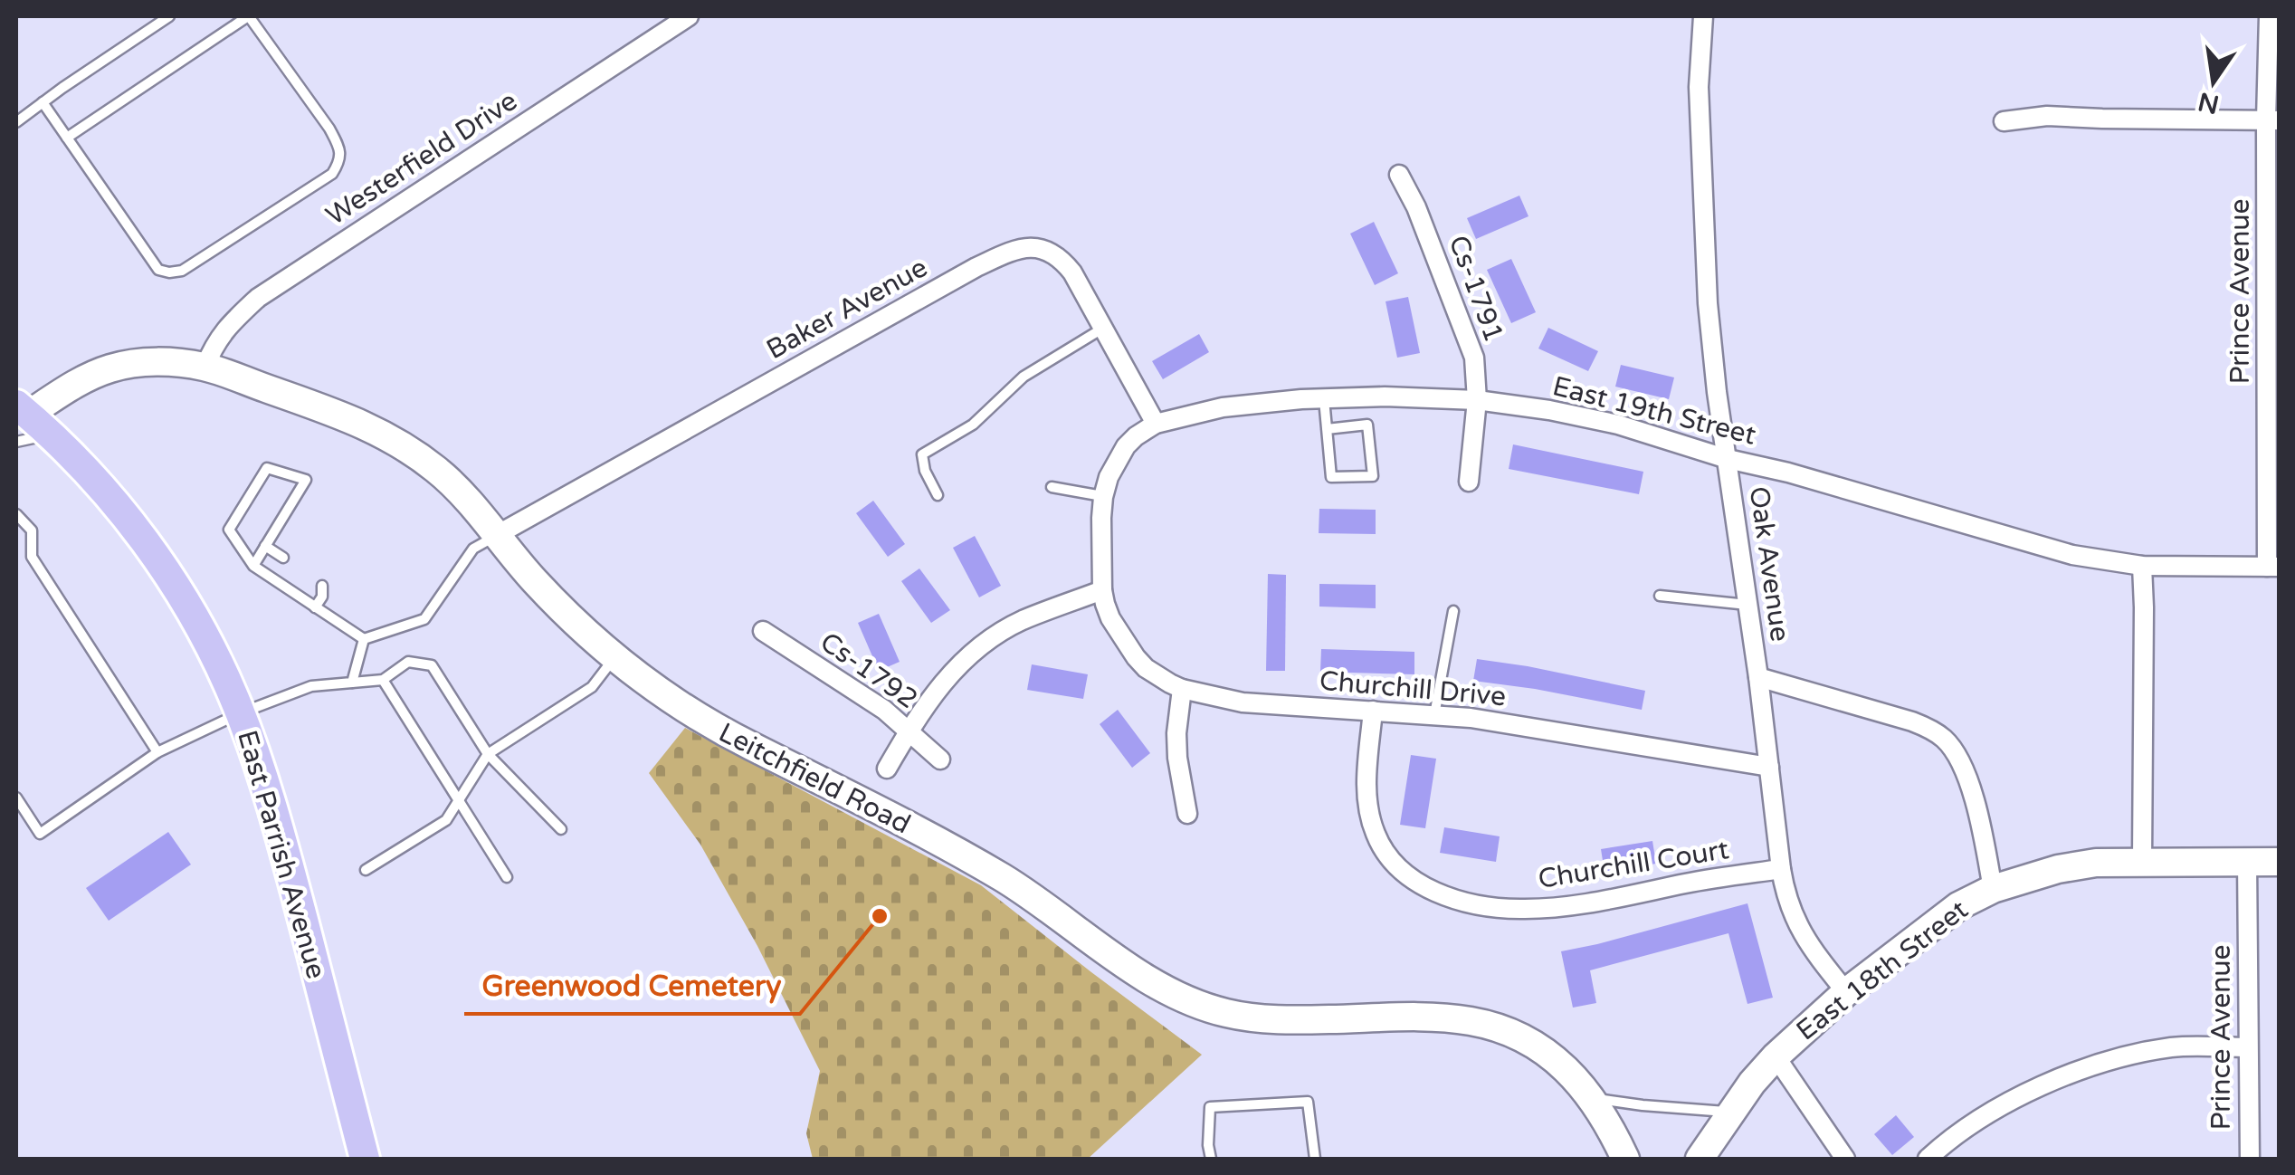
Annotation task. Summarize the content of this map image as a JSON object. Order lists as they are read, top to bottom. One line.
{"streets":{"main road":["East Parrish Avenue"],"street":["Westerfield Drive","Cs-1791","Prince Avenue","Baker Avenue","East 19th Street","Oak Avenue","Cs-1792","Churchill Drive","Leitchfield Road","Churchill Court","East 18th Street"]},"crossings":[["Westerfield Drive","Leitchfield Road"],["Cs-1791","East 19th Street"],["Prince Avenue","East 19th Street"],["Prince Avenue","East 18th Street"],["Baker Avenue","East 19th Street"],["Baker Avenue","Leitchfield Road"],["East 19th Street","Oak Avenue"],["East 19th Street","Churchill Drive"],["Oak Avenue","Churchill Drive"],["Oak Avenue","Churchill Court"],["Oak Avenue","East 18th Street"],["Churchill Drive","Churchill Court"],["Leitchfield Road","East Parrish Avenue"]],"places":["Greenwood Cemetery"],"north":"bottom"}
